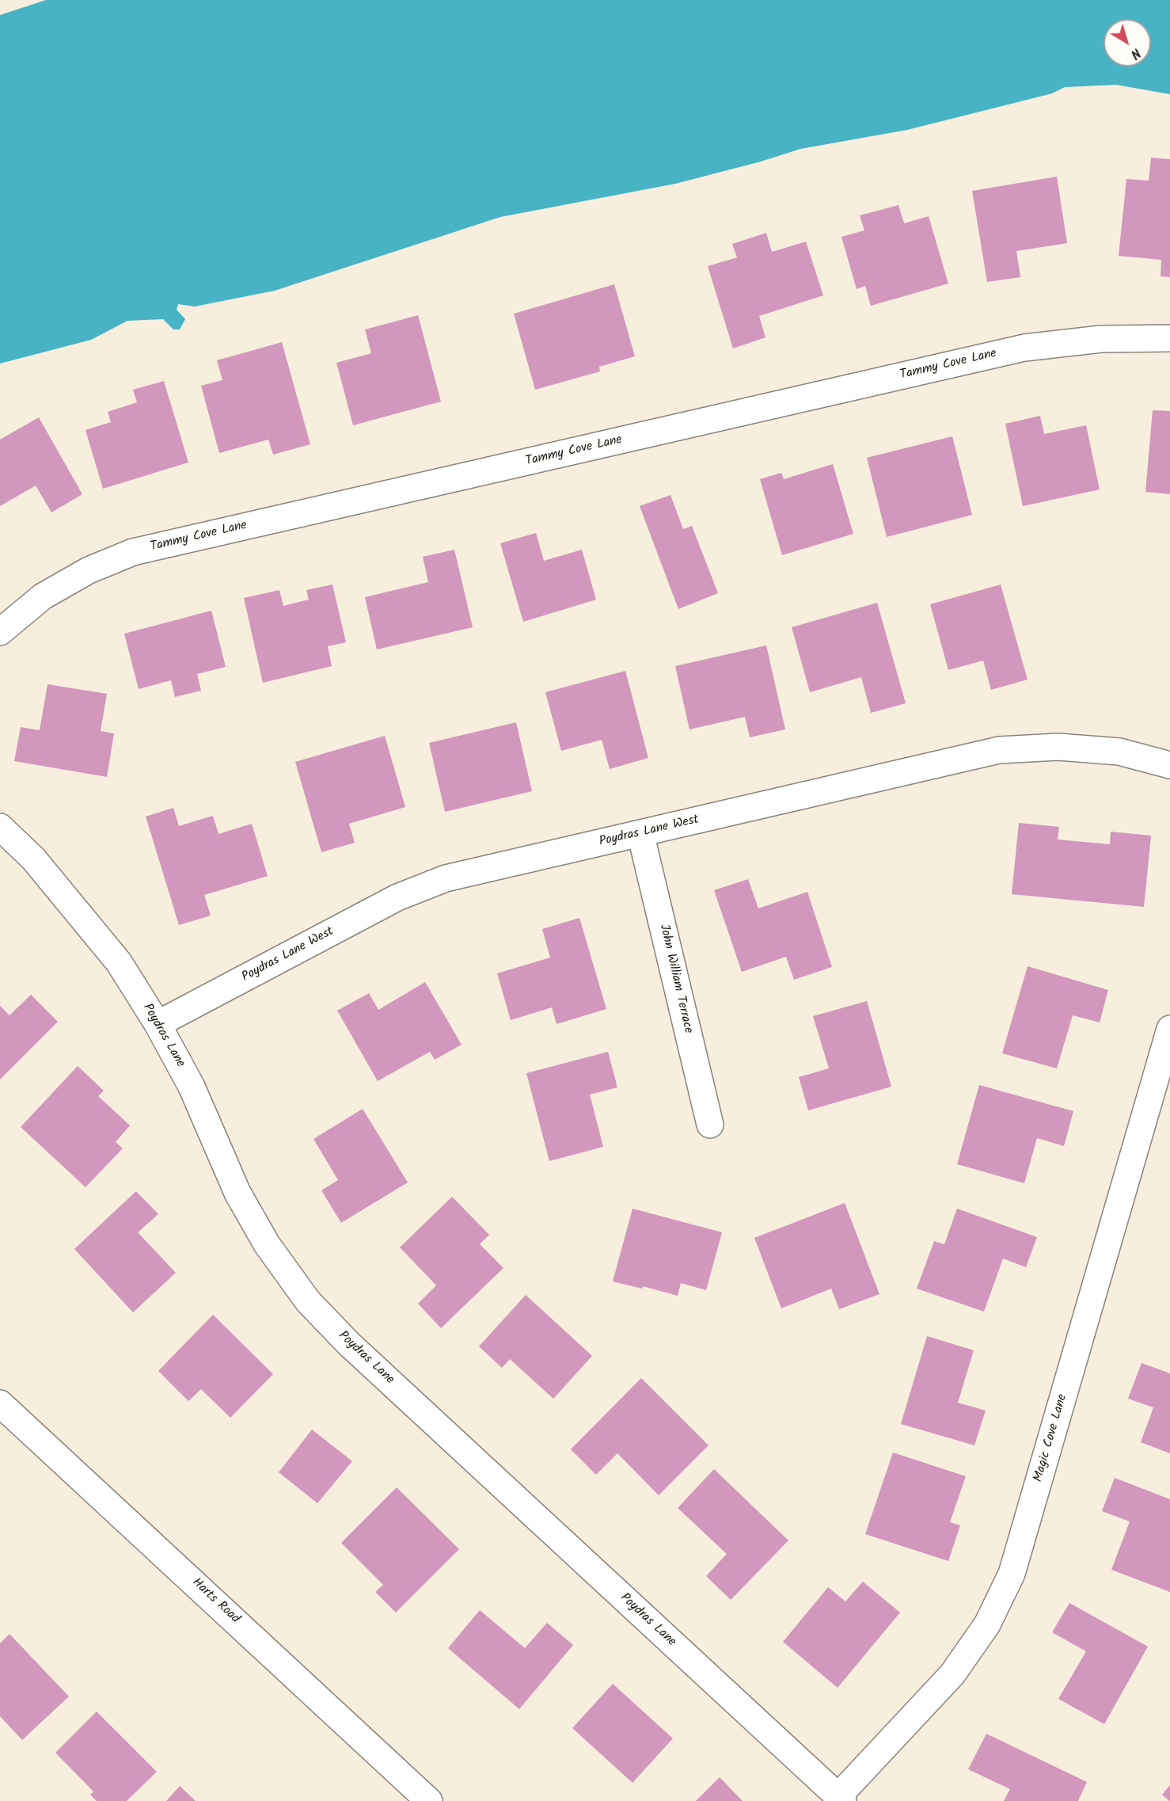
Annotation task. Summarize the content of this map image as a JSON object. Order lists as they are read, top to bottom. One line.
{"streets":{"street":["Tammy Cove Lane","Poydras Lane West","John William Terrace","Poydras Lane","Magic Cove Lane","Harts Road"]},"crossings":[["Poydras Lane West","John William Terrace"],["Poydras Lane West","Poydras Lane"],["Poydras Lane","Magic Cove Lane"]],"north":"bottom right"}
